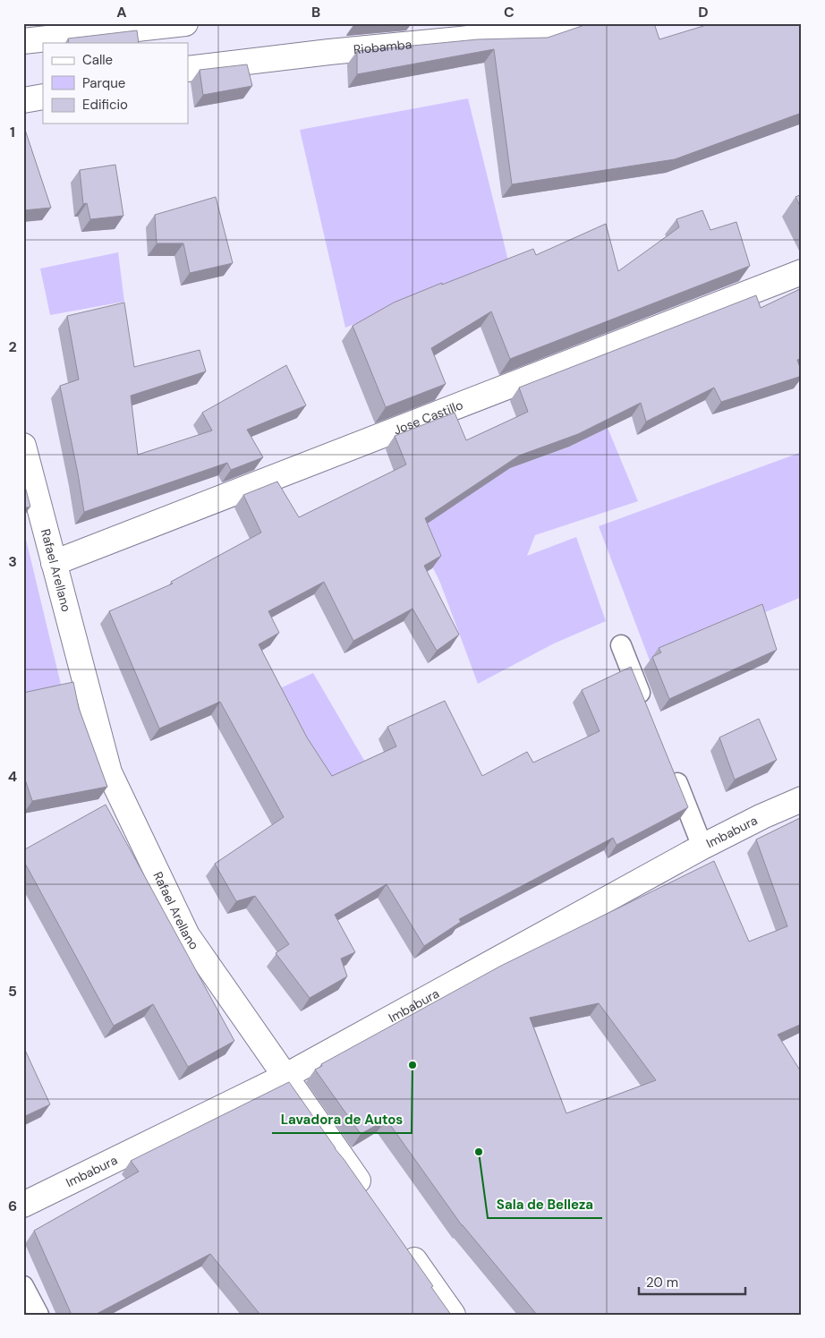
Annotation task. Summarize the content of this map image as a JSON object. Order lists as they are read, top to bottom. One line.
{"streets":{"street":["Riobamba","Jose Castillo","Rafael Arellano","Imbabura"]},"crossings":[["Jose Castillo","Rafael Arellano"],["Rafael Arellano","Imbabura"]],"places":["Lavadora de Autos","Sala de Belleza"],"legend":["Calle","Parque","Edificio"],"scale_bar":"20 m","grid":{"columns":["A","B","C","D"],"rows":["1","2","3","4","5","6"]}}
